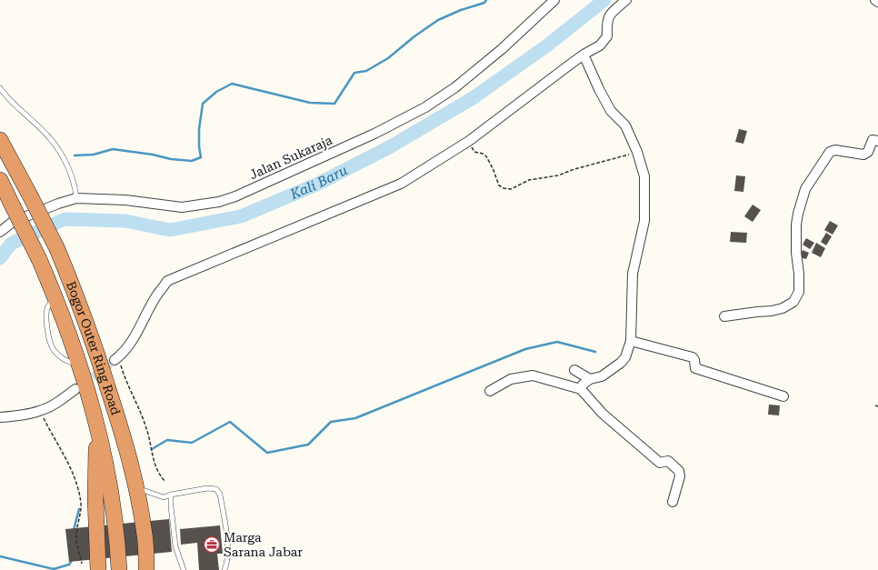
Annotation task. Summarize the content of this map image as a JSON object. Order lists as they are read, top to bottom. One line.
{"streets":{"highway":["Bogor Outer Ring Road"],"street":["Jalan Sukaraja"]},"water":["Kali Baru"],"places":{"office":["Marga Sarana Jabar"]}}
